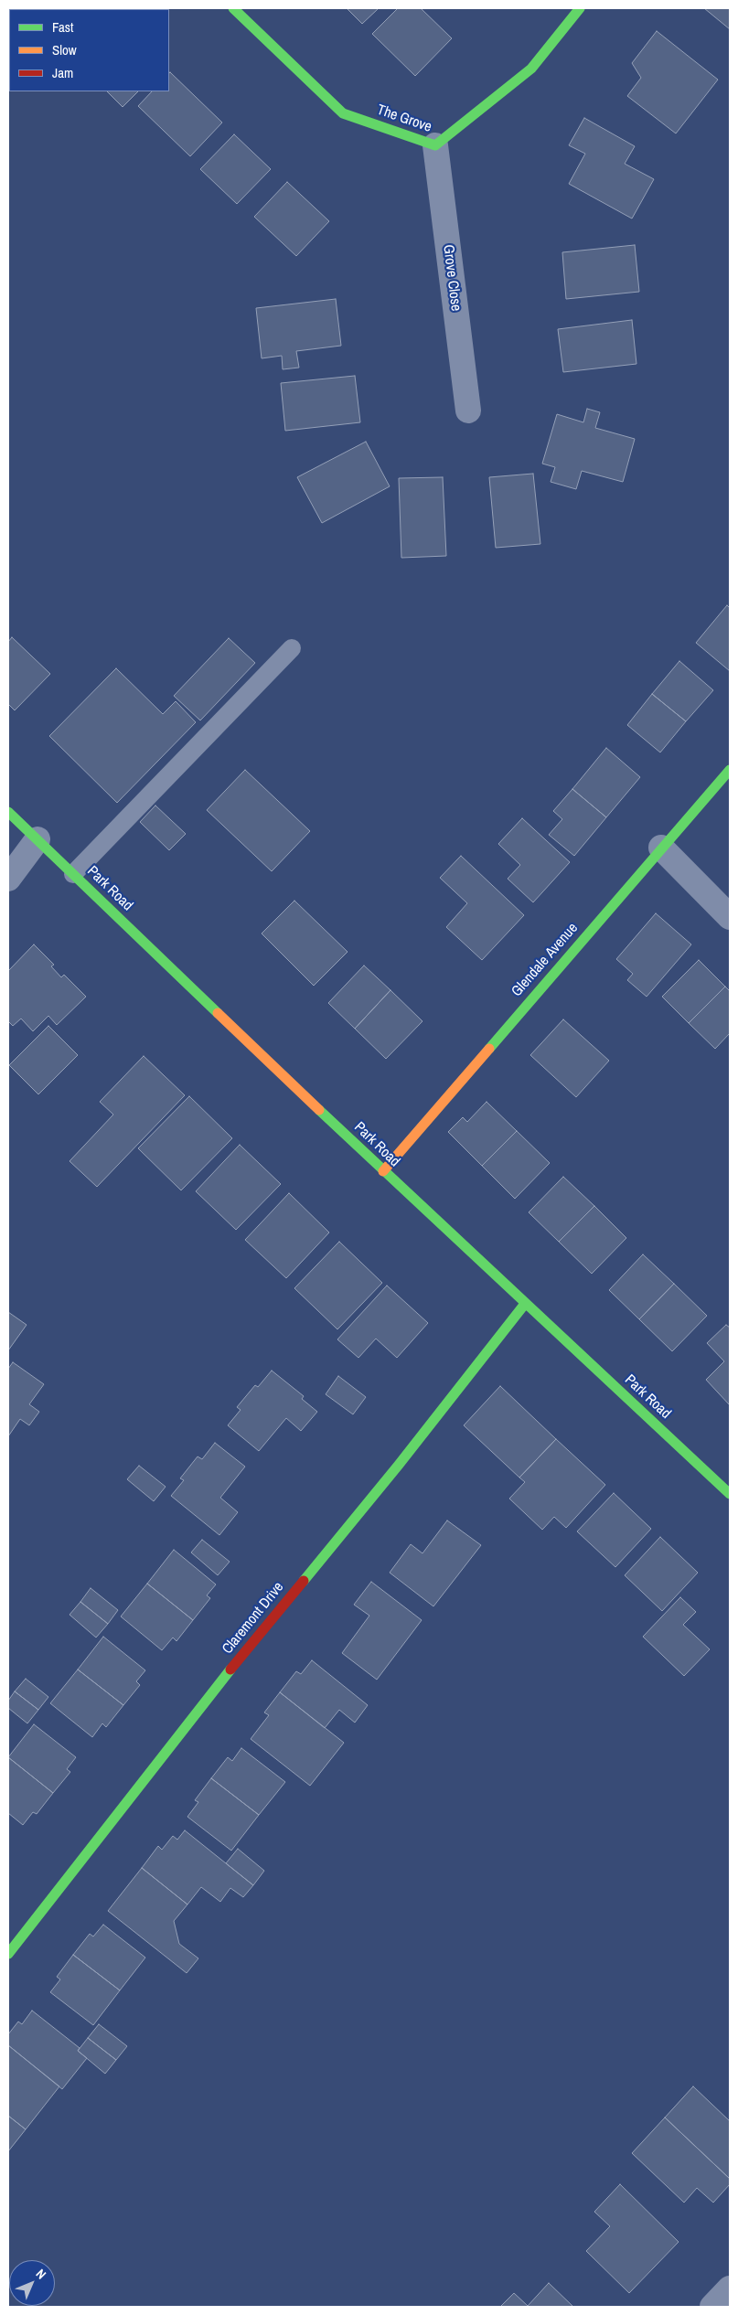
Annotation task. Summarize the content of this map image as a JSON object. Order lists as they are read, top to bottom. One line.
{"streets":{"street":["The Grove","Grove Close","Park Road","Glendale Avenue","Claremont Drive"]},"crossings":[["The Grove","Grove Close"],["Park Road","Glendale Avenue"],["Park Road","Claremont Drive"]],"legend":["Fast","Slow","Jam"],"north":"top right"}
